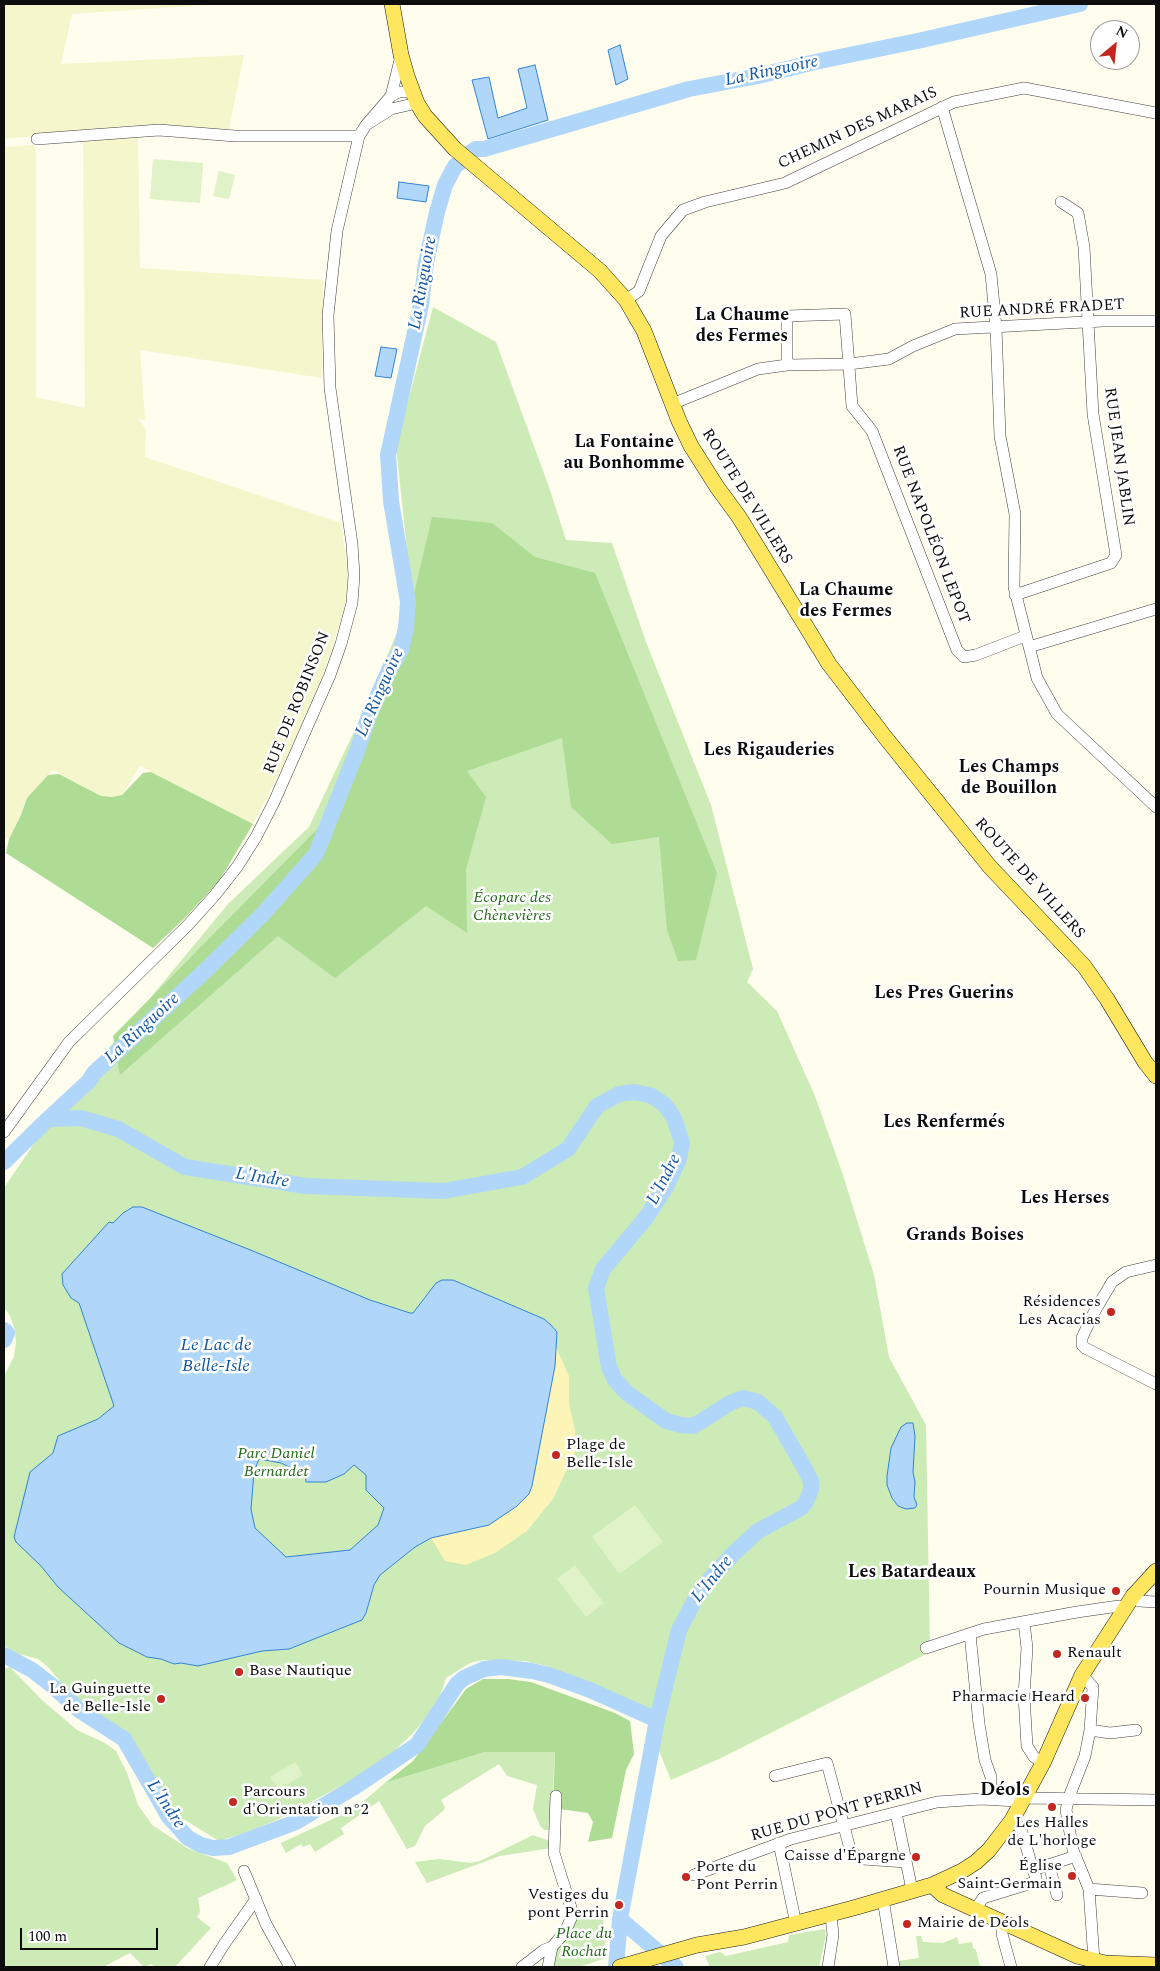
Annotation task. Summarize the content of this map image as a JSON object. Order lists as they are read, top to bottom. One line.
{"streets":{"main road":["ROUTE DE VILLERS"],"street":["CHEMIN DES MARAIS","RUE ANDRÉ FRADET","RUE JEAN JABLIN","RUE NAPOLÉON LEPOT","RUE DE ROBINSON","RUE DU PONT PERRIN"]},"crossings":[["CHEMIN DES MARAIS","ROUTE DE VILLERS"],["RUE ANDRÉ FRADET","RUE JEAN JABLIN"],["RUE ANDRÉ FRADET","ROUTE DE VILLERS"],["RUE ANDRÉ FRADET","RUE NAPOLÉON LEPOT"],["ROUTE DE VILLERS","RUE DE ROBINSON"]],"districts":["La Chaume des Fermes","La Fontaine au Bonhomme","La Chaume des Fermes","Les Rigauderies","Les Champs de Bouillon","Les Pres Guerins","Les Renfermés","Les Herses","Grands Boises","Les Batardeaux","Déols"],"water":["La Ringuoire","L'Indre","Le Lac de Belle-Isle"],"parks":["Écoparc des Chènevières","Parc Daniel Bernardet","Place du Rochat"],"places":["Résidences Les Acacias","Plage de Belle-Isle","Pournin Musique","Renault","Base Nautique","Pharmacie Heard","La Guinguette de Belle-Isle","Parcours d'Orientation n°2","Les Halles de L'horloge","Caisse d'Épargne","Église Saint-Germain","Porte du Pont Perrin","Vestiges du pont Perrin","Mairie de Déols"],"scale_bar":"100 m","north":"top right"}
